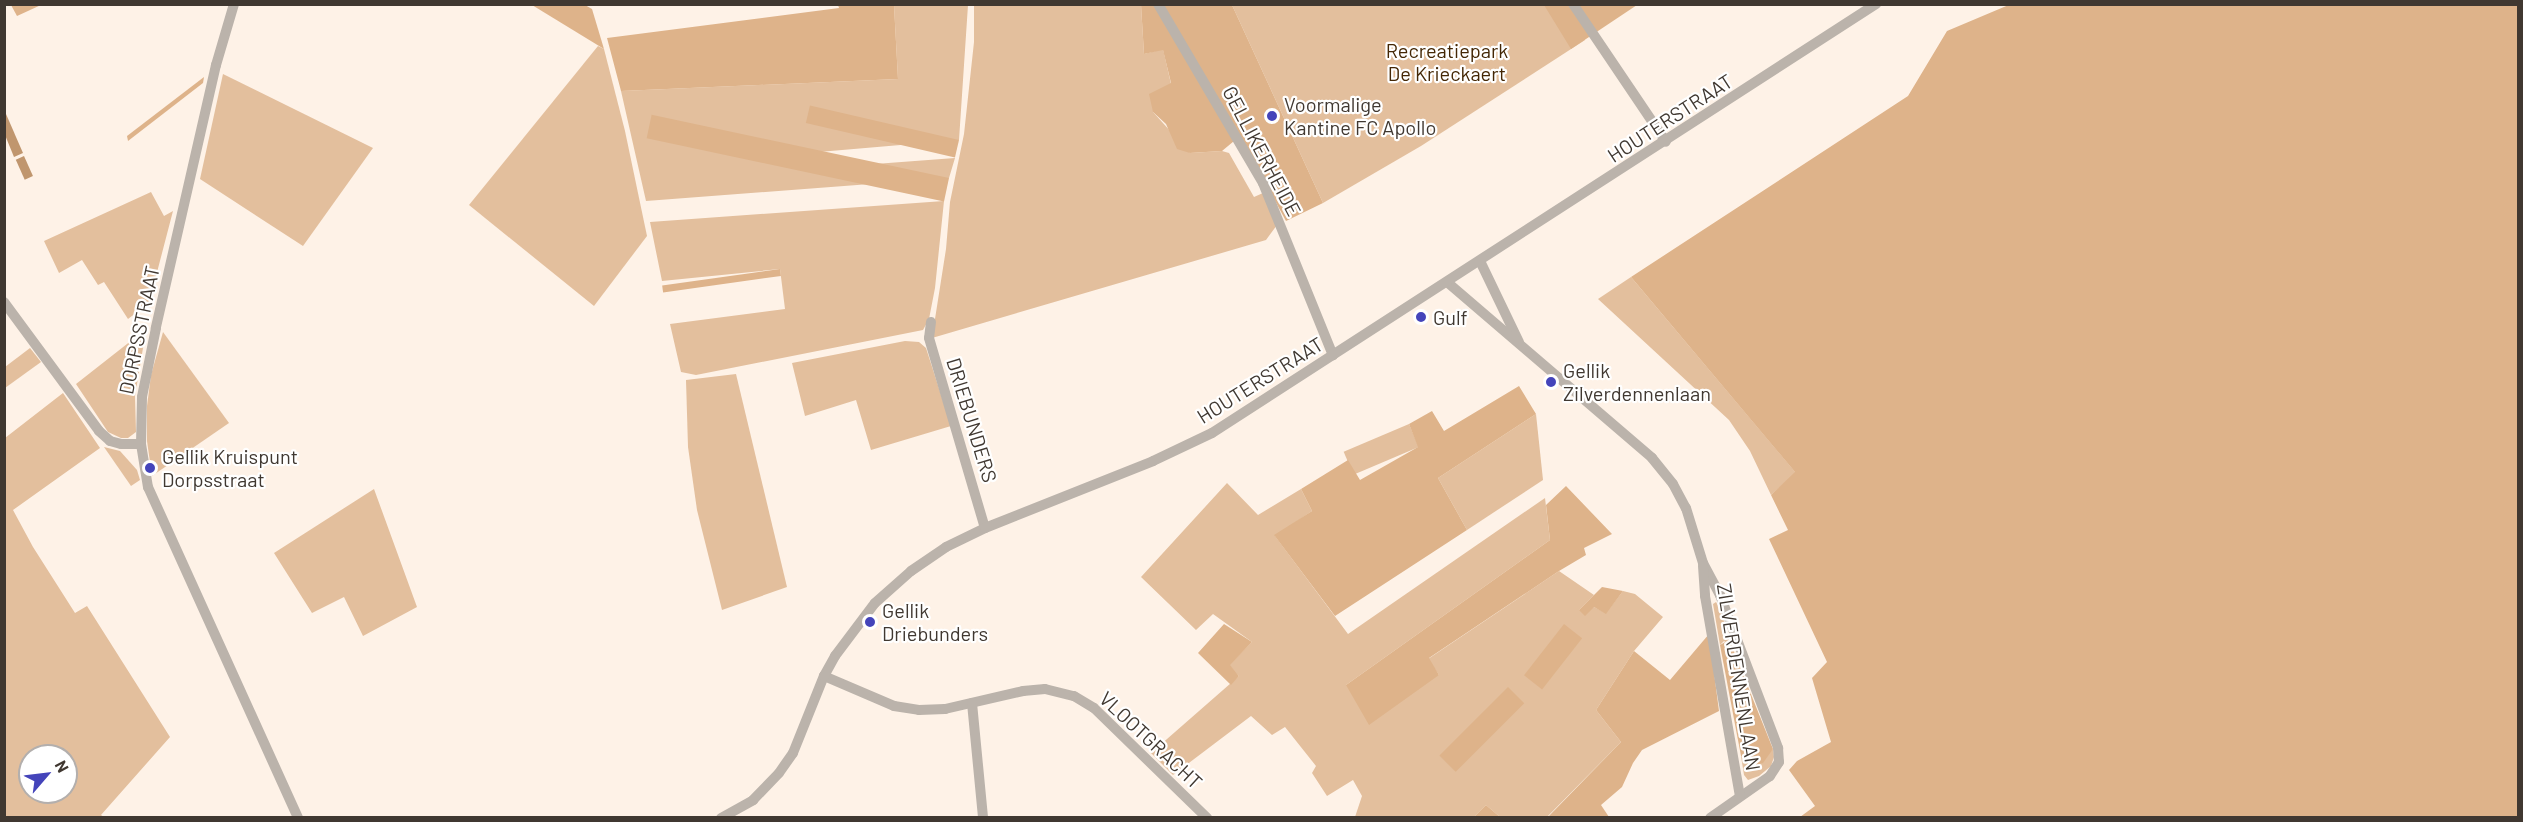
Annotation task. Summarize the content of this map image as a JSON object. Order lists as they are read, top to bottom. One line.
{"streets":{"street":["HOUTERSTRAAT","GELLIKERHEIDE","DORPSSTRAAT","DRIEBUNDERS","ZILVERDENNENLAAN","VLOOTGRACHT"]},"crossings":[["HOUTERSTRAAT","GELLIKERHEIDE"],["HOUTERSTRAAT","DRIEBUNDERS"],["HOUTERSTRAAT","ZILVERDENNENLAAN"],["HOUTERSTRAAT","VLOOTGRACHT"]],"parks":["Recreatiepark De Krieckaert"],"places":["Voormalige Kantine FC Apollo","Gulf","Gellik Zilverdennenlaan","Gellik Kruispunt Dorpsstraat","Gellik Driebunders"],"north":"top right"}
